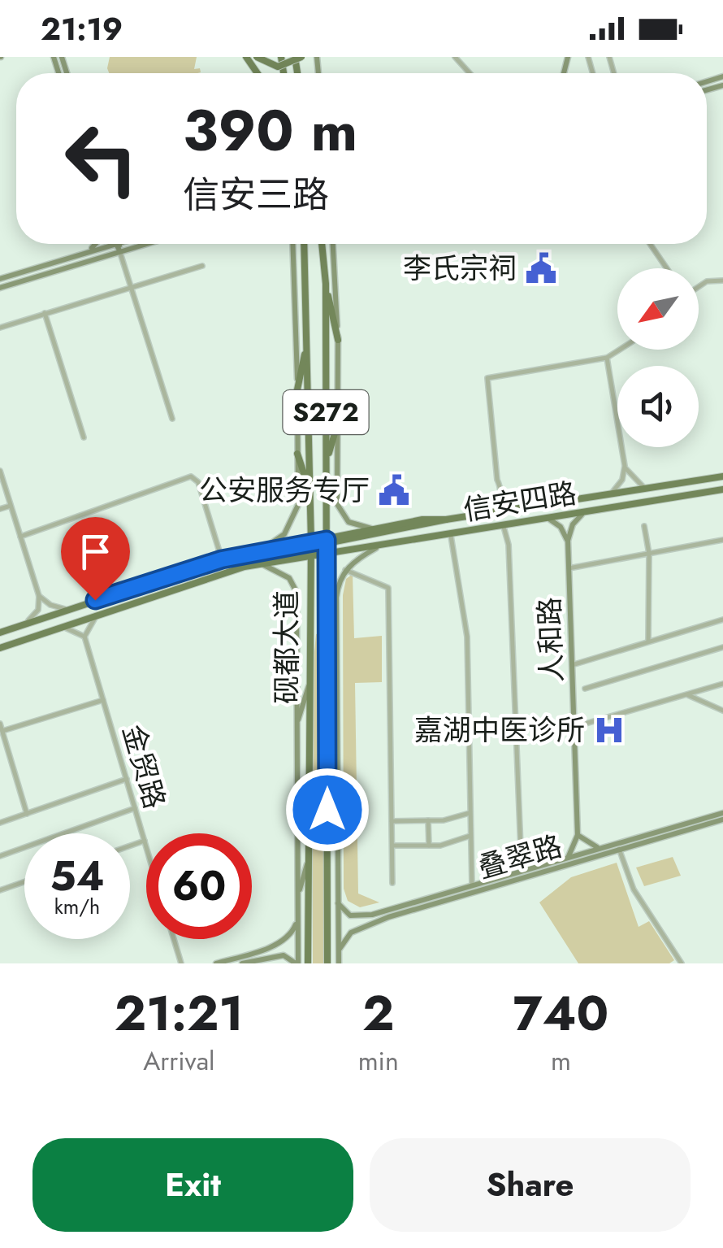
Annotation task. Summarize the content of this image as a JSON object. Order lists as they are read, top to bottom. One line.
{"streets":{"main road":["S272","信安四路","砚都大道"],"street":["人和路","金贸路","叠翠路"]},"crossings":[["信安四路","砚都大道"],["砚都大道","叠翠路"]],"places":{"public building":["李氏宗祠","公安服务专厅"],"hospital":["嘉湖中医诊所"]},"north":"bottom left","page":{"status":"21:19","turn":["390 m","信安三路"],"speed":"54 km/h","limit":"60","eta":["21:21","Arrival","2","min","740","m"],"buttons":["Exit","Share"]}}
